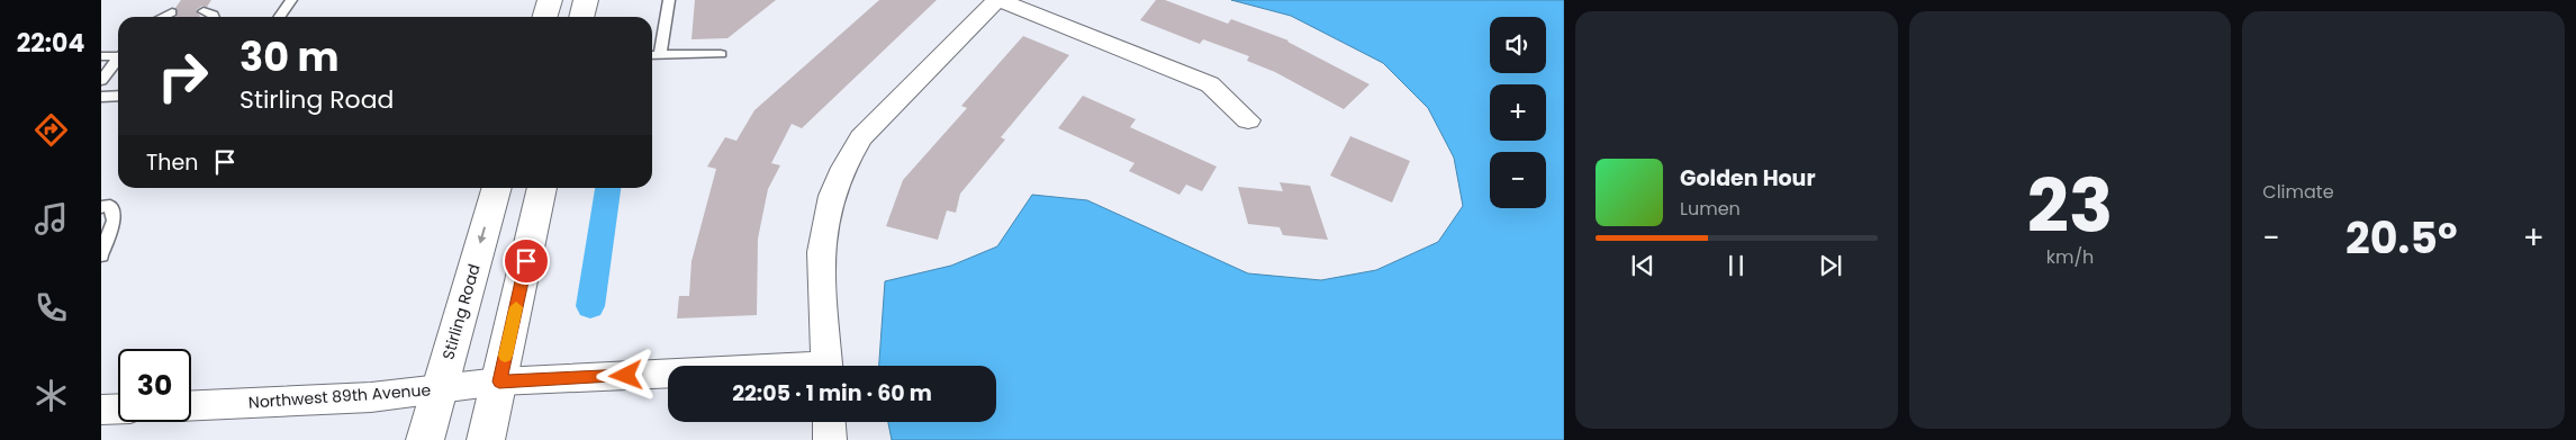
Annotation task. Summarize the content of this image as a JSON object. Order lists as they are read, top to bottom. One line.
{"streets":{"main road":["Stirling Road"],"street":["Northwest 89th Avenue"]},"crossings":[["Stirling Road","Northwest 89th Avenue"]],"page":{"tabs":"22:04","tile":[["23","km/h"],"Climate"],"map_buttons":["+","−"],"turn":["30 m","Stirling Road"],"then":"Then","song":["Golden Hour","Lumen"],"heat":["−","20.5°","+"],"limit":"30","trip":"22:05 · 1 min · 60 m"}}
